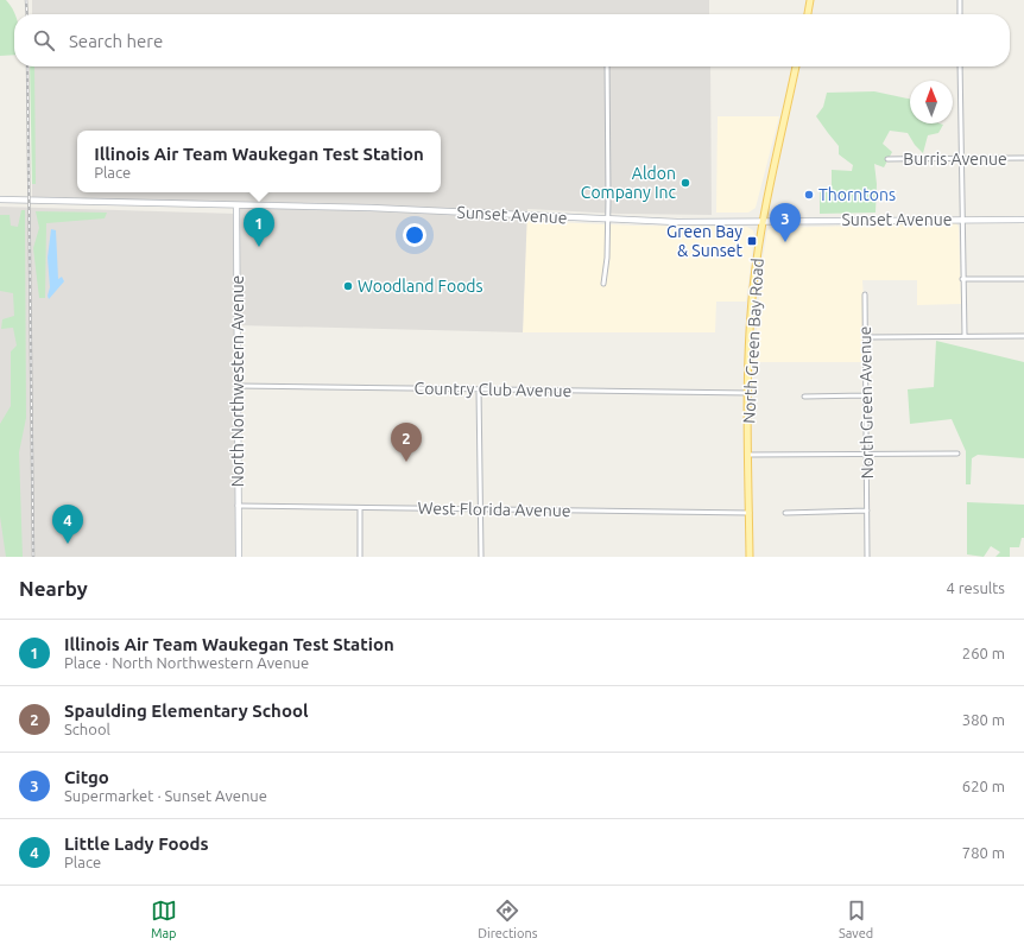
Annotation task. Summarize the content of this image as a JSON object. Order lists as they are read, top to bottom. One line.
{"streets":{"main road":["North Green Bay Road"],"street":["Burris Avenue","Sunset Avenue","North Northwestern Avenue","Country Club Avenue","North Green Avenue","West Florida Avenue"]},"crossings":[["Sunset Avenue","North Green Bay Road"],["Sunset Avenue","North Northwestern Avenue"],["North Green Bay Road","Country Club Avenue"],["North Green Bay Road","West Florida Avenue"],["North Northwestern Avenue","Country Club Avenue"],["North Northwestern Avenue","West Florida Avenue"]],"places":{"other":["Aldon Company Inc","Thorntons","Woodland Foods"],"transit":["Green Bay & Sunset"]},"north":"top","page":{"search":"Search here","popup":["Illinois Air Team Waukegan Test Station","Place"],"pins":["3","1","2","4"],"heading":["Nearby","4 results"],"list":[{"mark":"1","name":"Illinois Air Team Waukegan Test Station","note":"Place · North Northwestern Avenue","value":"260 m"},{"mark":"2","name":"Spaulding Elementary School","note":"School","value":"380 m"},{"mark":"3","name":"Citgo","note":"Supermarket · Sunset Avenue","value":"620 m"},{"mark":"4","name":"Little Lady Foods","note":"Place","value":"780 m"}],"nav":["Map","Directions","Saved"]}}
